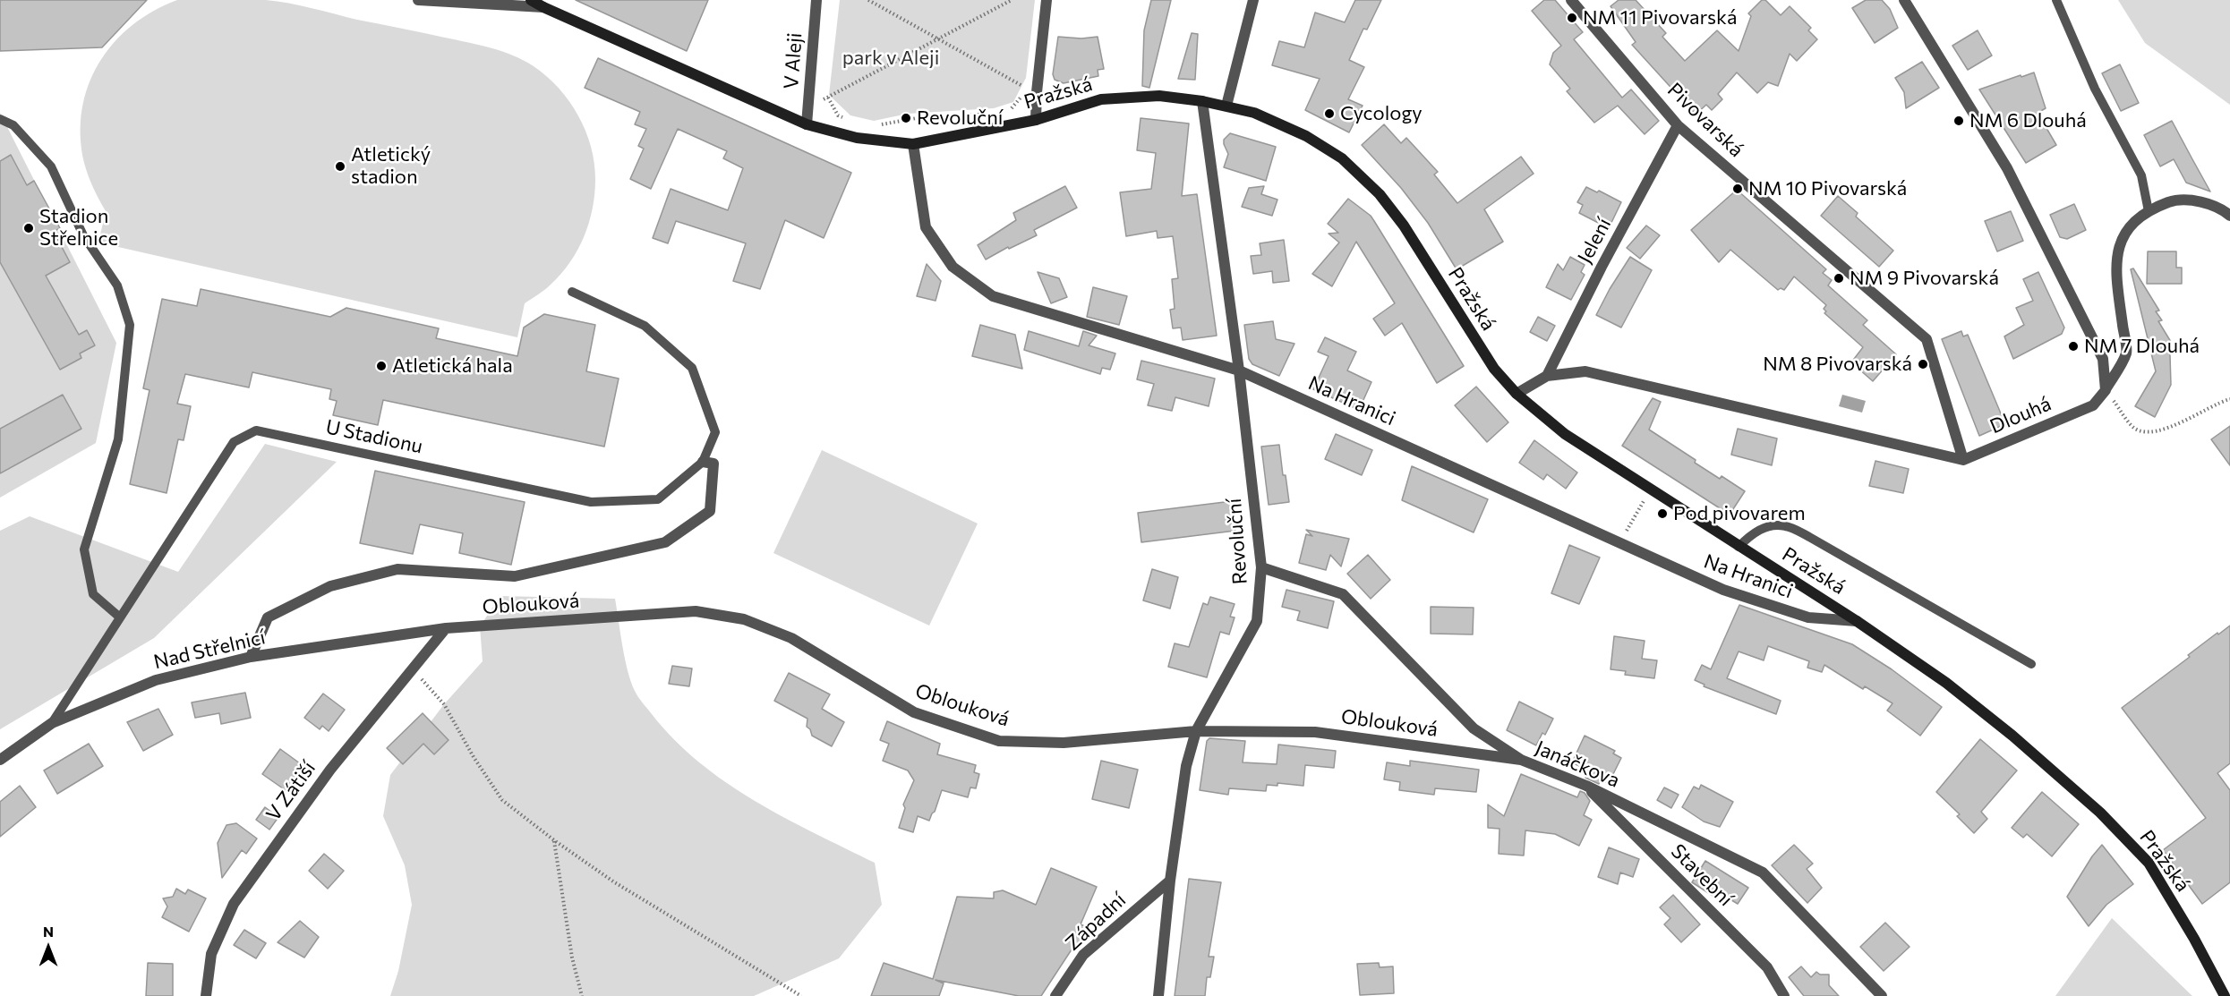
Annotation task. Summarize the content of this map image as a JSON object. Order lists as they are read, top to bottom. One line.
{"streets":{"main road":["Pražská"],"street":["V Aleji","Pivovarská","Jelení","Na Hranici","Dlouhá","Revoluční","Oblouková","Nad Střelnicí","Janáčkova","V Zátiší","Stavební","Západní"],"lane":["U Stadionu"]},"crossings":[["V Aleji","Pražská"],["Pražská","Na Hranici"],["Pražská","Revoluční"],["Pivovarská","Jelení"],["Pivovarská","Dlouhá"],["Na Hranici","Revoluční"],["U Stadionu","Nad Střelnicí"],["Revoluční","Oblouková"],["Revoluční","Janáčkova"],["Revoluční","Západní"],["Oblouková","Nad Střelnicí"],["Oblouková","Janáčkova"],["Oblouková","V Zátiší"],["Nad Střelnicí","V Zátiší"],["Janáčkova","Stavební"]],"parks":["park v Aleji"],"places":["NM 11 Pivovarská","Cycology","Revoluční","NM 6 Dlouhá","Atletický stadion","NM 10 Pivovarská","Stadion Střelnice","NM 9 Pivovarská","NM 7 Dlouhá","NM 8 Pivovarská","Atletická hala","Pod pivovarem"],"north":"top"}
